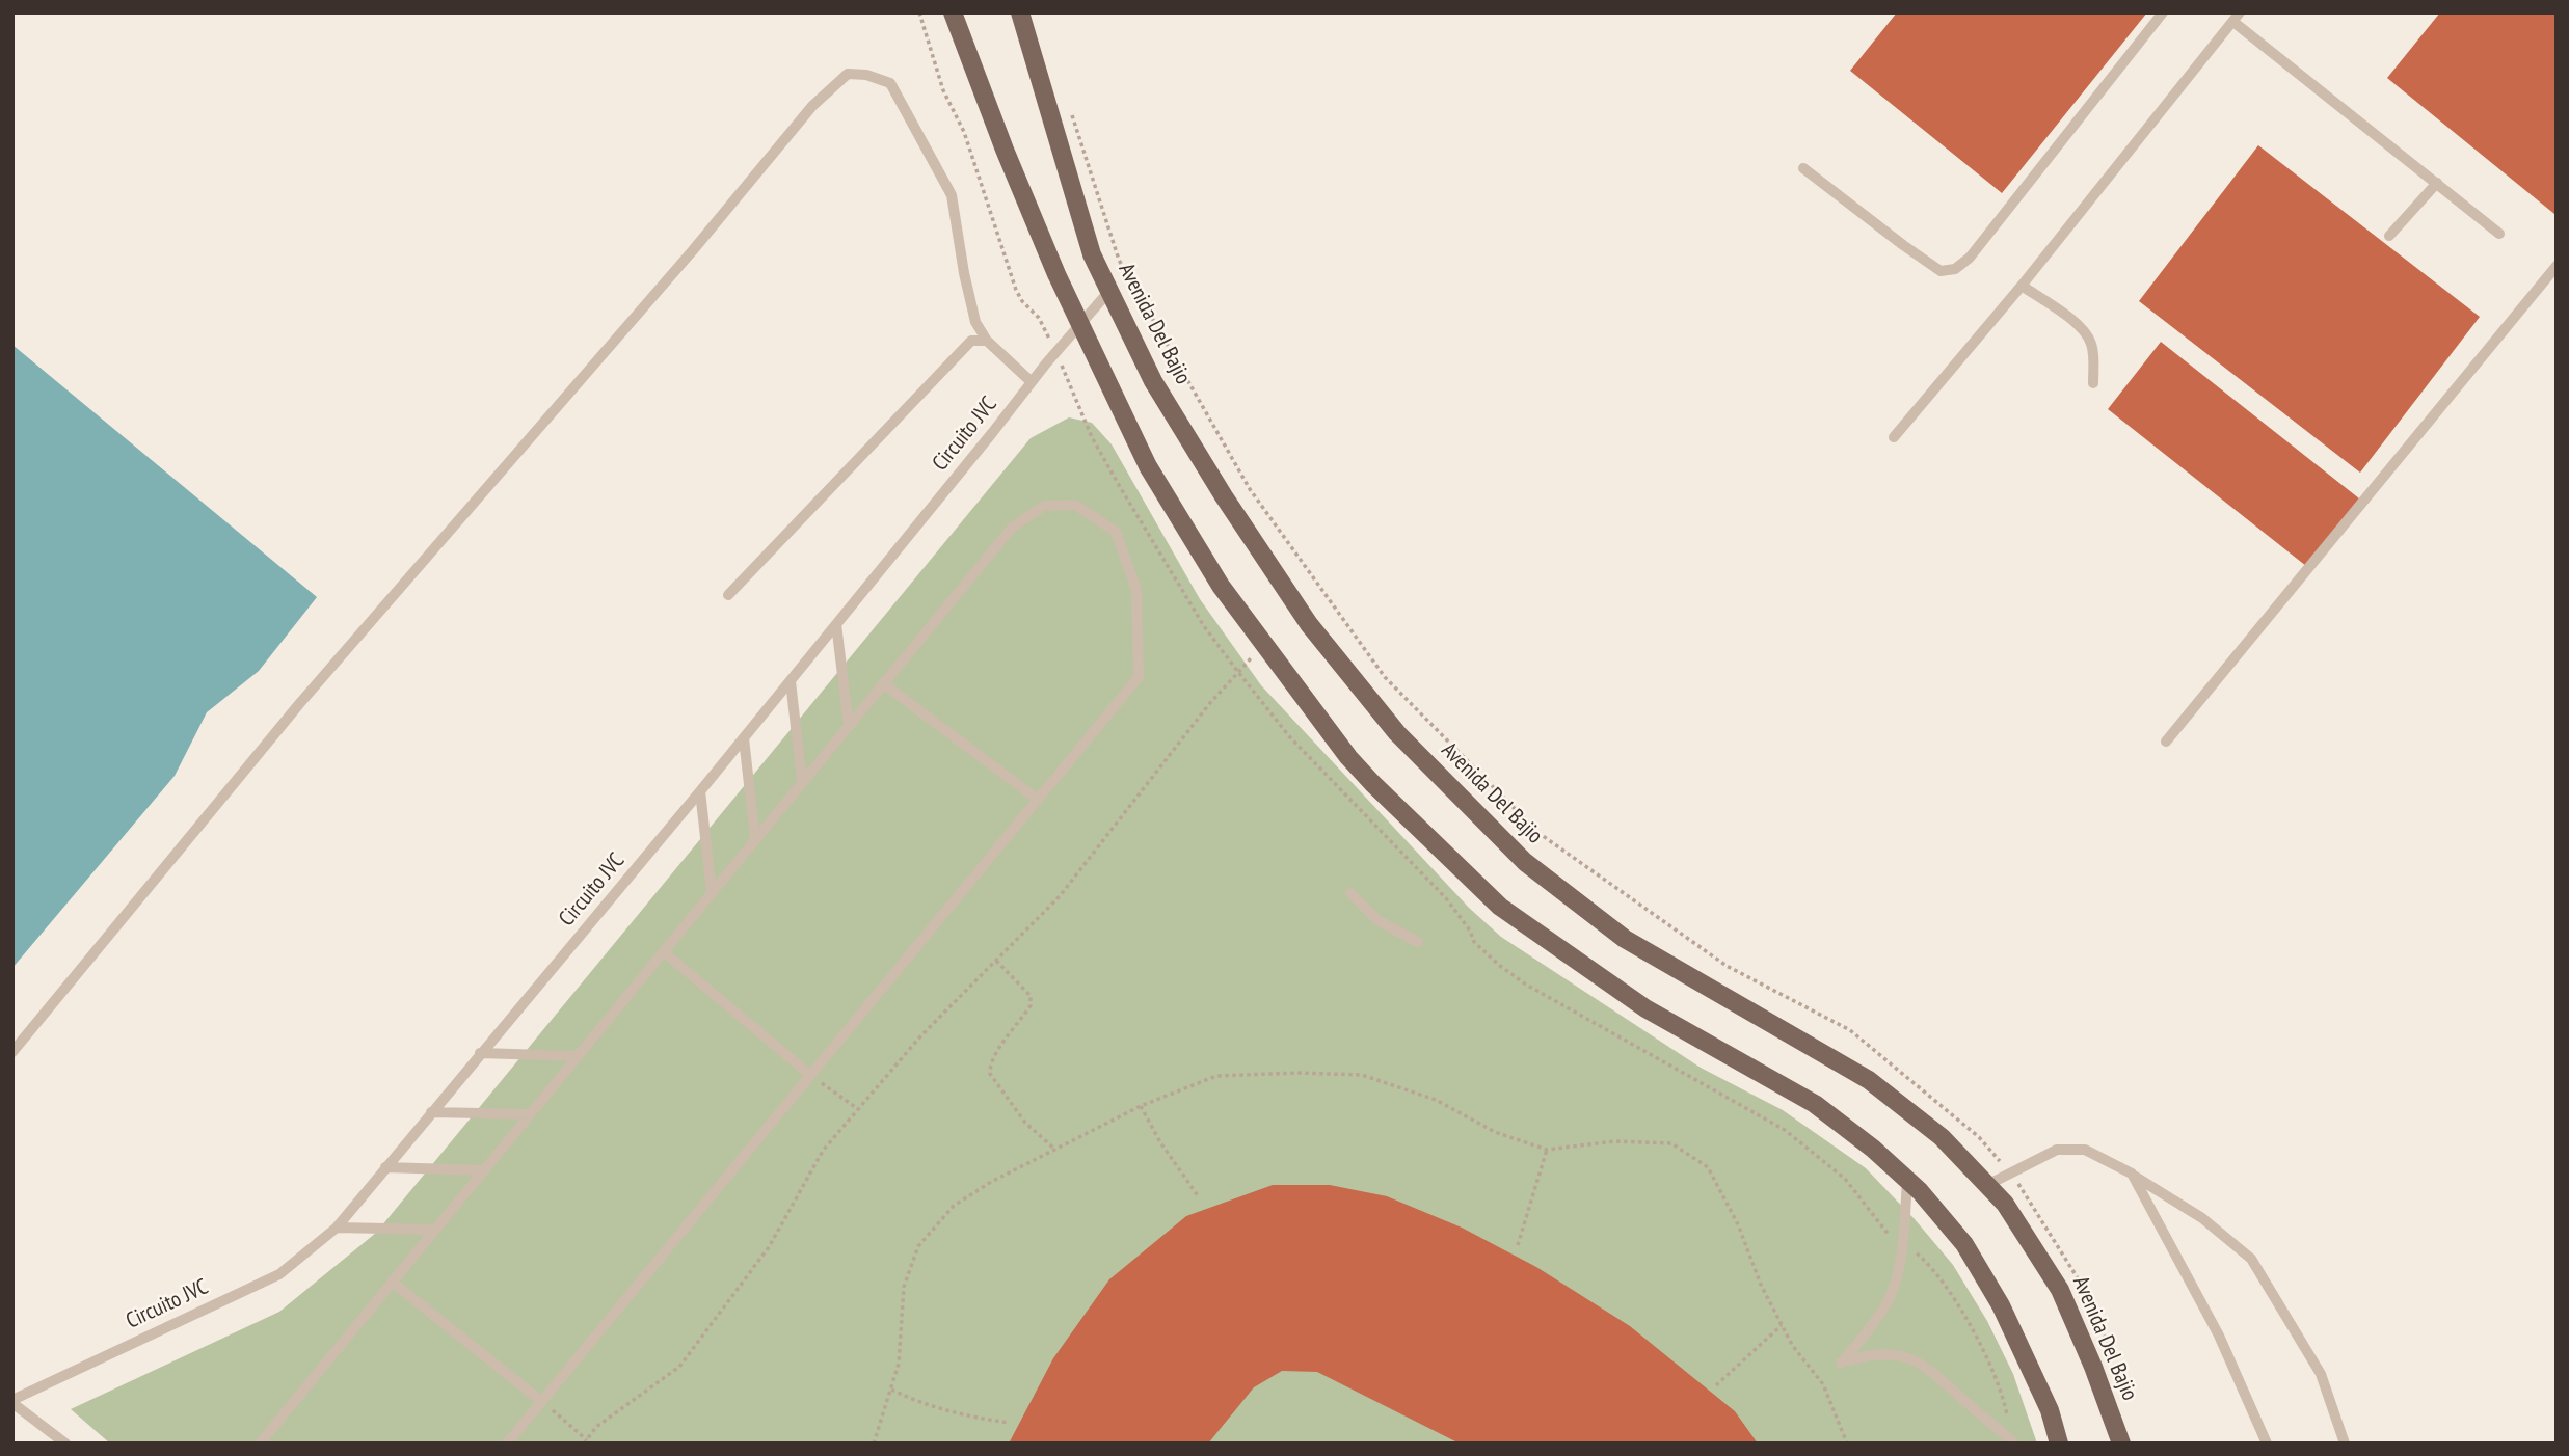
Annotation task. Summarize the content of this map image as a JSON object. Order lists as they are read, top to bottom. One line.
{"streets":{"main road":["Avenida Del Bajio"],"lane":["Circuito JVC"]},"crossings":[["Avenida Del Bajio","Circuito JVC"]]}
